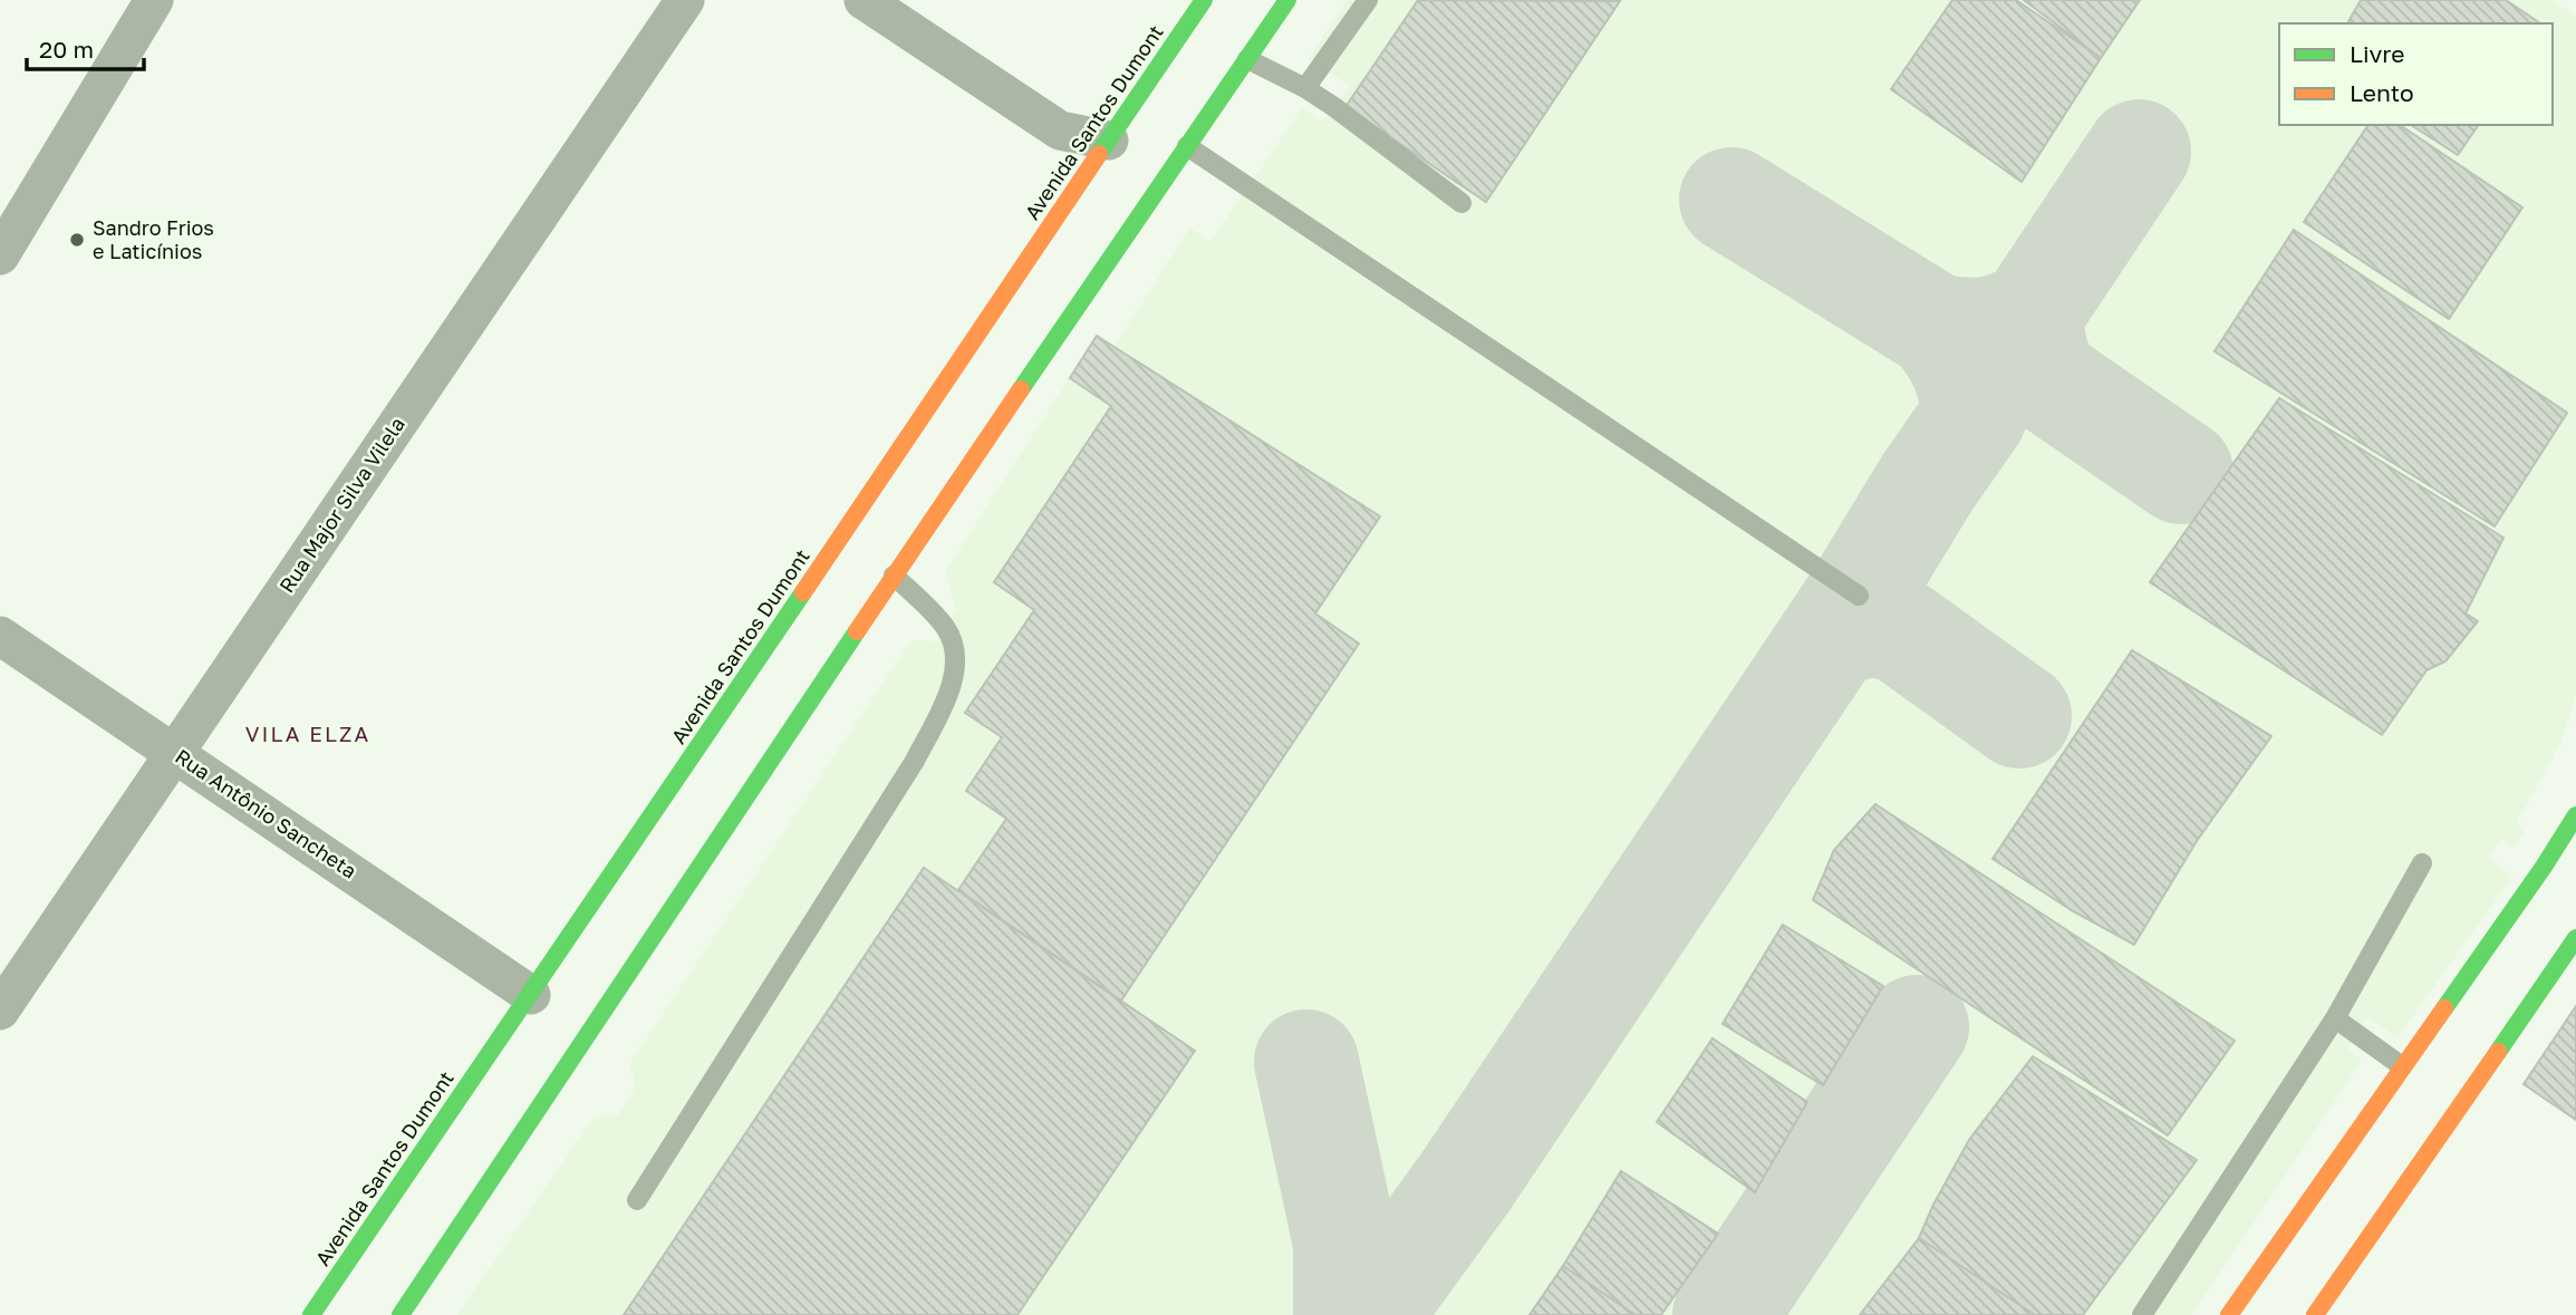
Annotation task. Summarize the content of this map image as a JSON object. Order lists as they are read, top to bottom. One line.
{"streets":{"main road":["Avenida Santos Dumont"],"street":["Rua Major Silva Vilela","Rua Antônio Sancheta"]},"crossings":[["Avenida Santos Dumont","Rua Antônio Sancheta"],["Rua Major Silva Vilela","Rua Antônio Sancheta"]],"districts":["VILA ELZA"],"places":["Sandro Frios e Laticínios"],"legend":["Livre","Lento"],"scale_bar":"20 m"}
